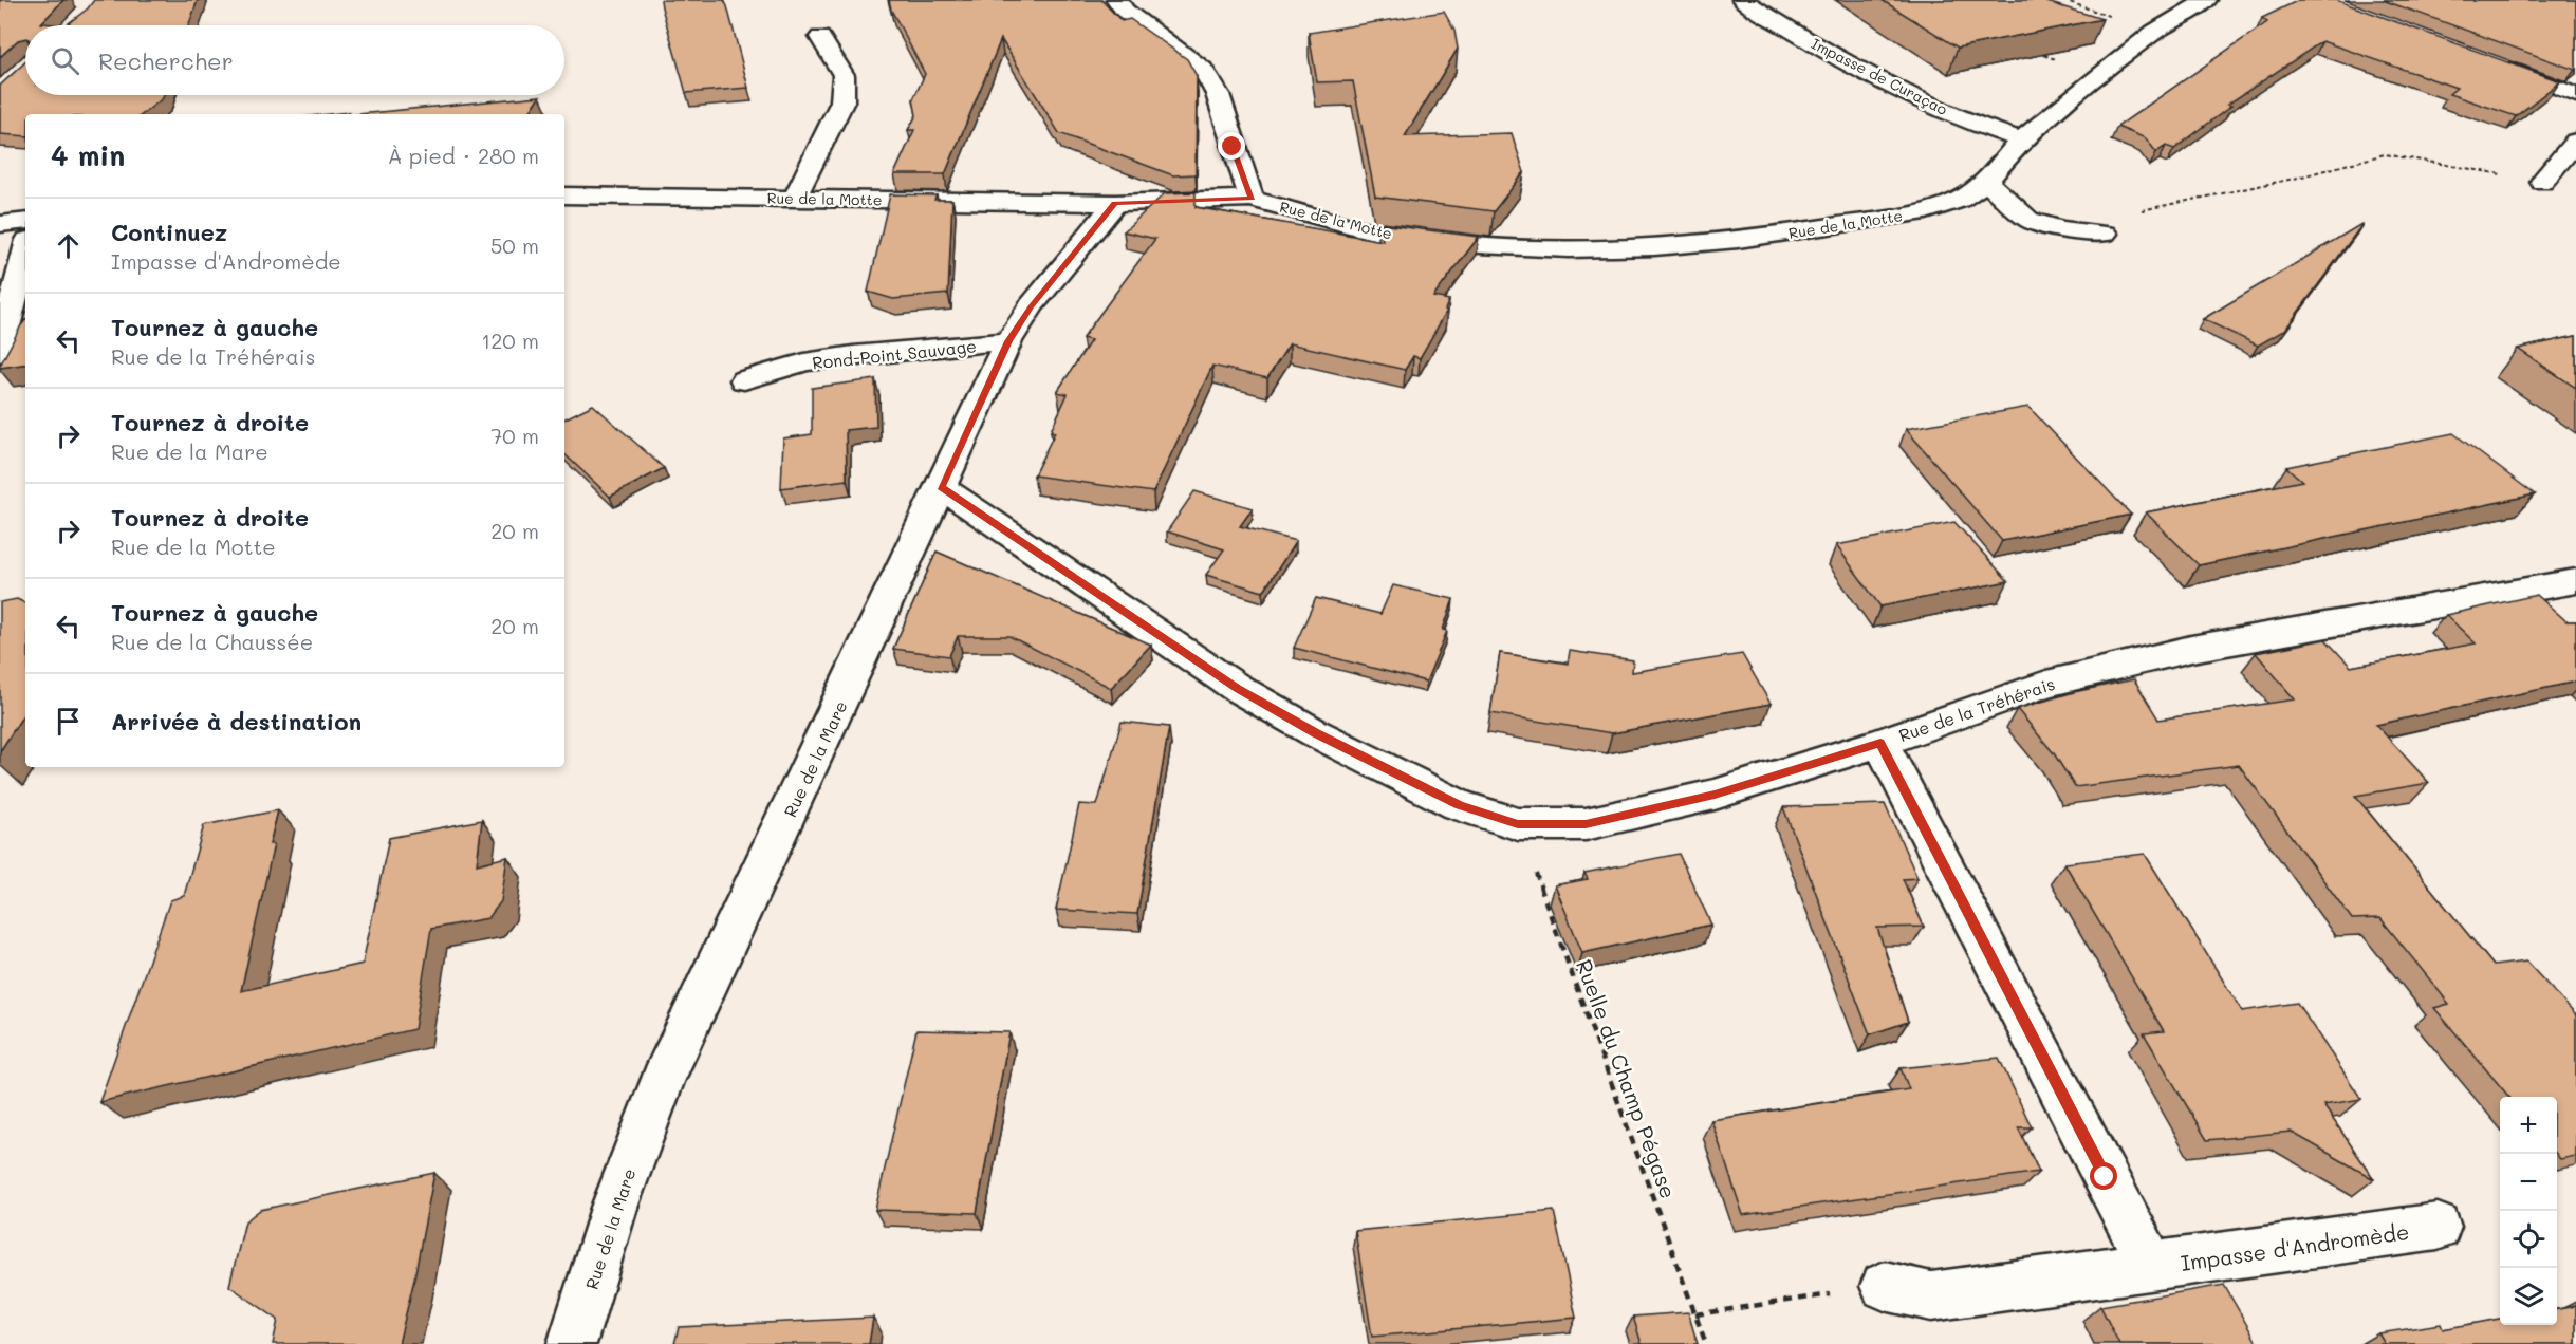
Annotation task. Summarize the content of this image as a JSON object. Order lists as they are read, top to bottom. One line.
{"streets":{"street":["Impasse de Curaçao","Rue de la Motte","Rond-Point Sauvage","Rue de la Tréhérais","Rue de la Mare","Impasse d'Andromède"],"path":["Ruelle du Champ Pégase"]},"crossings":[["Impasse de Curaçao","Rue de la Motte"],["Rue de la Motte","Rue de la Mare"],["Rond-Point Sauvage","Rue de la Mare"],["Rue de la Tréhérais","Rue de la Mare"],["Rue de la Tréhérais","Ruelle du Champ Pégase"]],"page":{"search":"Rechercher","heading":["4 min","À pied · 280 m"],"list":[["Continuez","Impasse d'Andromède","50 m"],["Tournez à gauche","Rue de la Tréhérais","120 m"],["Tournez à droite","Rue de la Mare","70 m"],["Tournez à droite","Rue de la Motte","20 m"],["Tournez à gauche","Rue de la Chaussée","20 m"],"Arrivée à destination"],"map_buttons":["+","−"]}}
